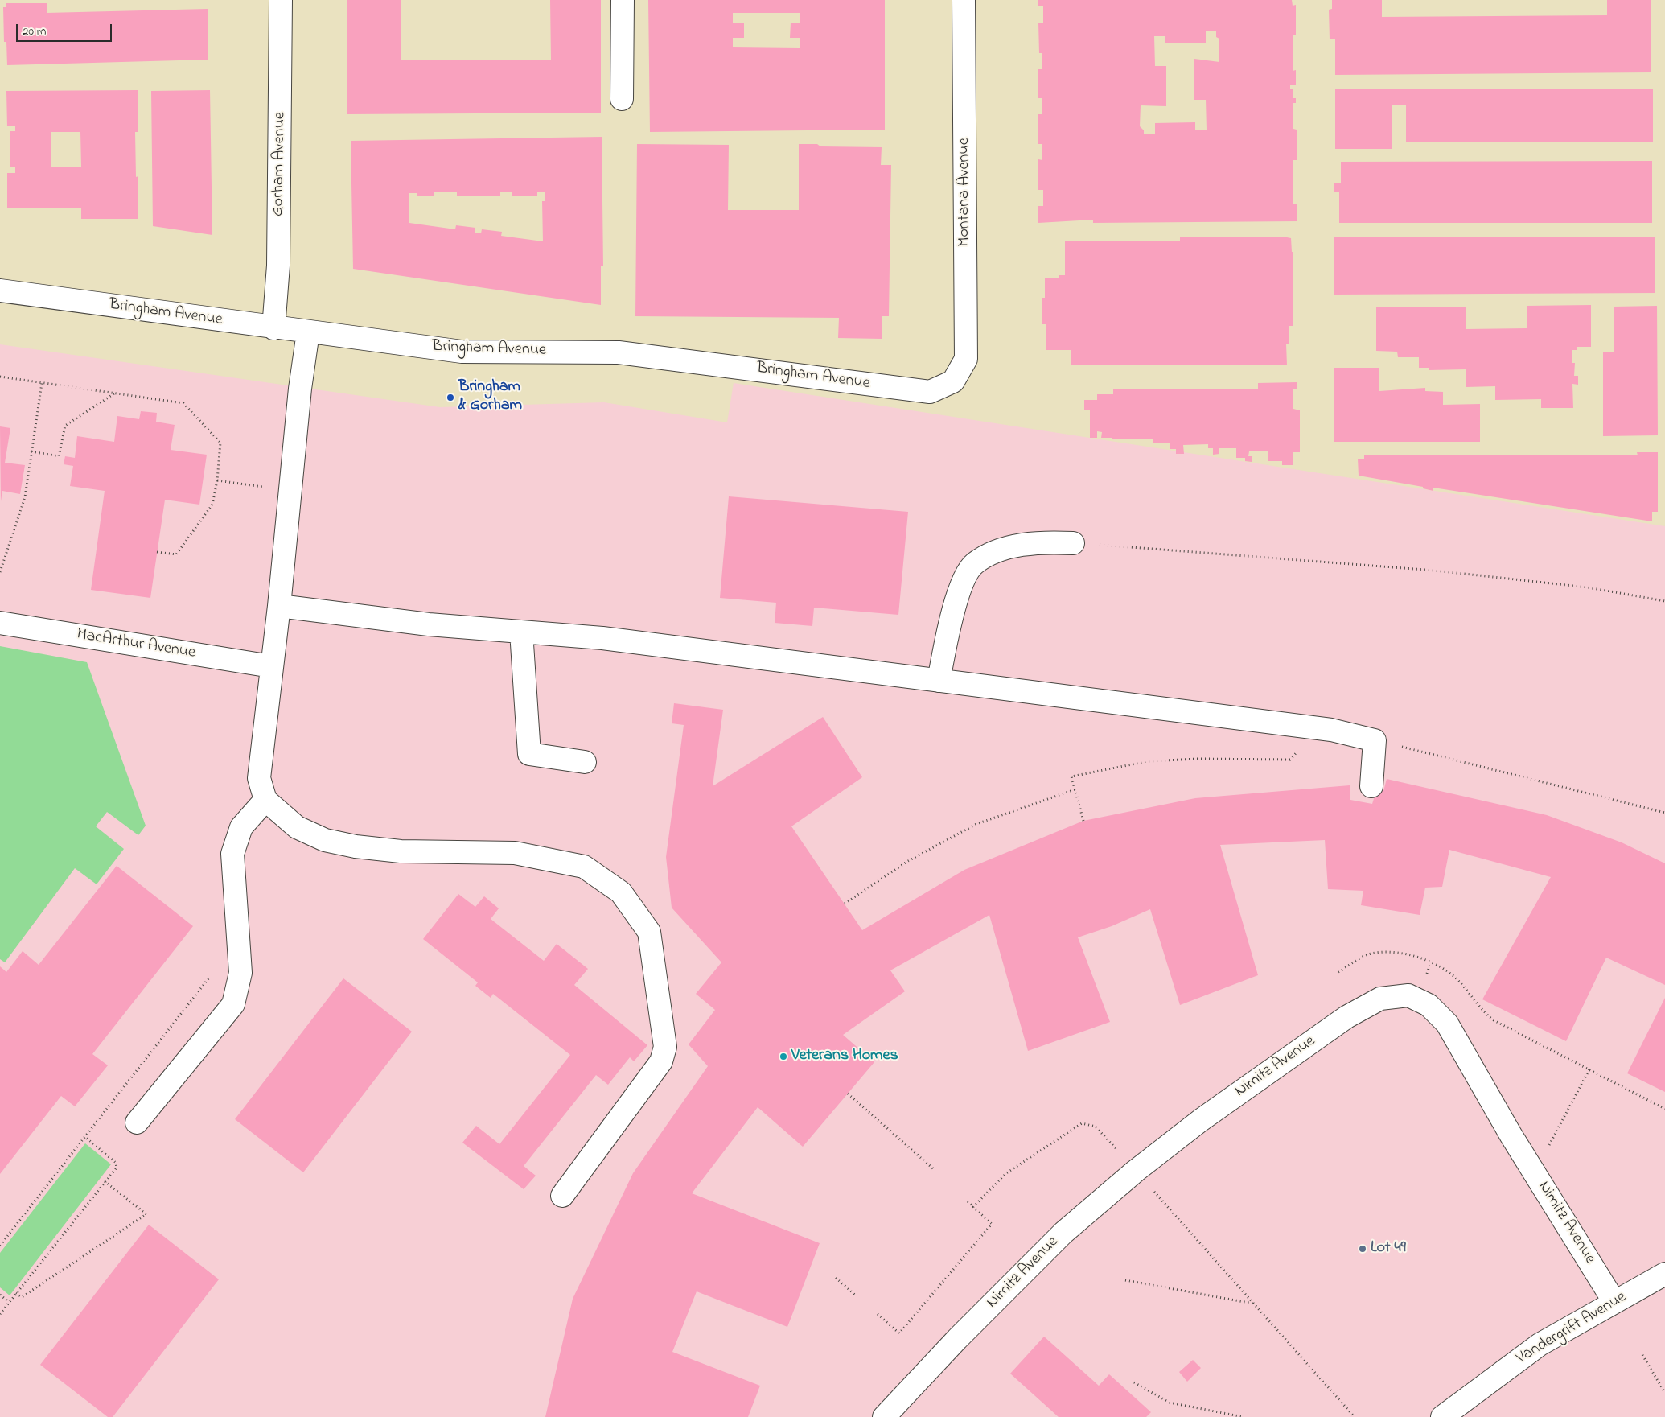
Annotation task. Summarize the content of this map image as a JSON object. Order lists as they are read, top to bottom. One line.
{"streets":{"street":["Gorham Avenue","Montana Avenue","Bringham Avenue","MacArthur Avenue","Nimitz Avenue","Vandergrift Avenue"]},"crossings":[["Gorham Avenue","Bringham Avenue"],["Montana Avenue","Bringham Avenue"],["Nimitz Avenue","Vandergrift Avenue"]],"places":["Bringham & Gorham","Veterans Homes","Lot 49"],"scale_bar":"20 m"}
